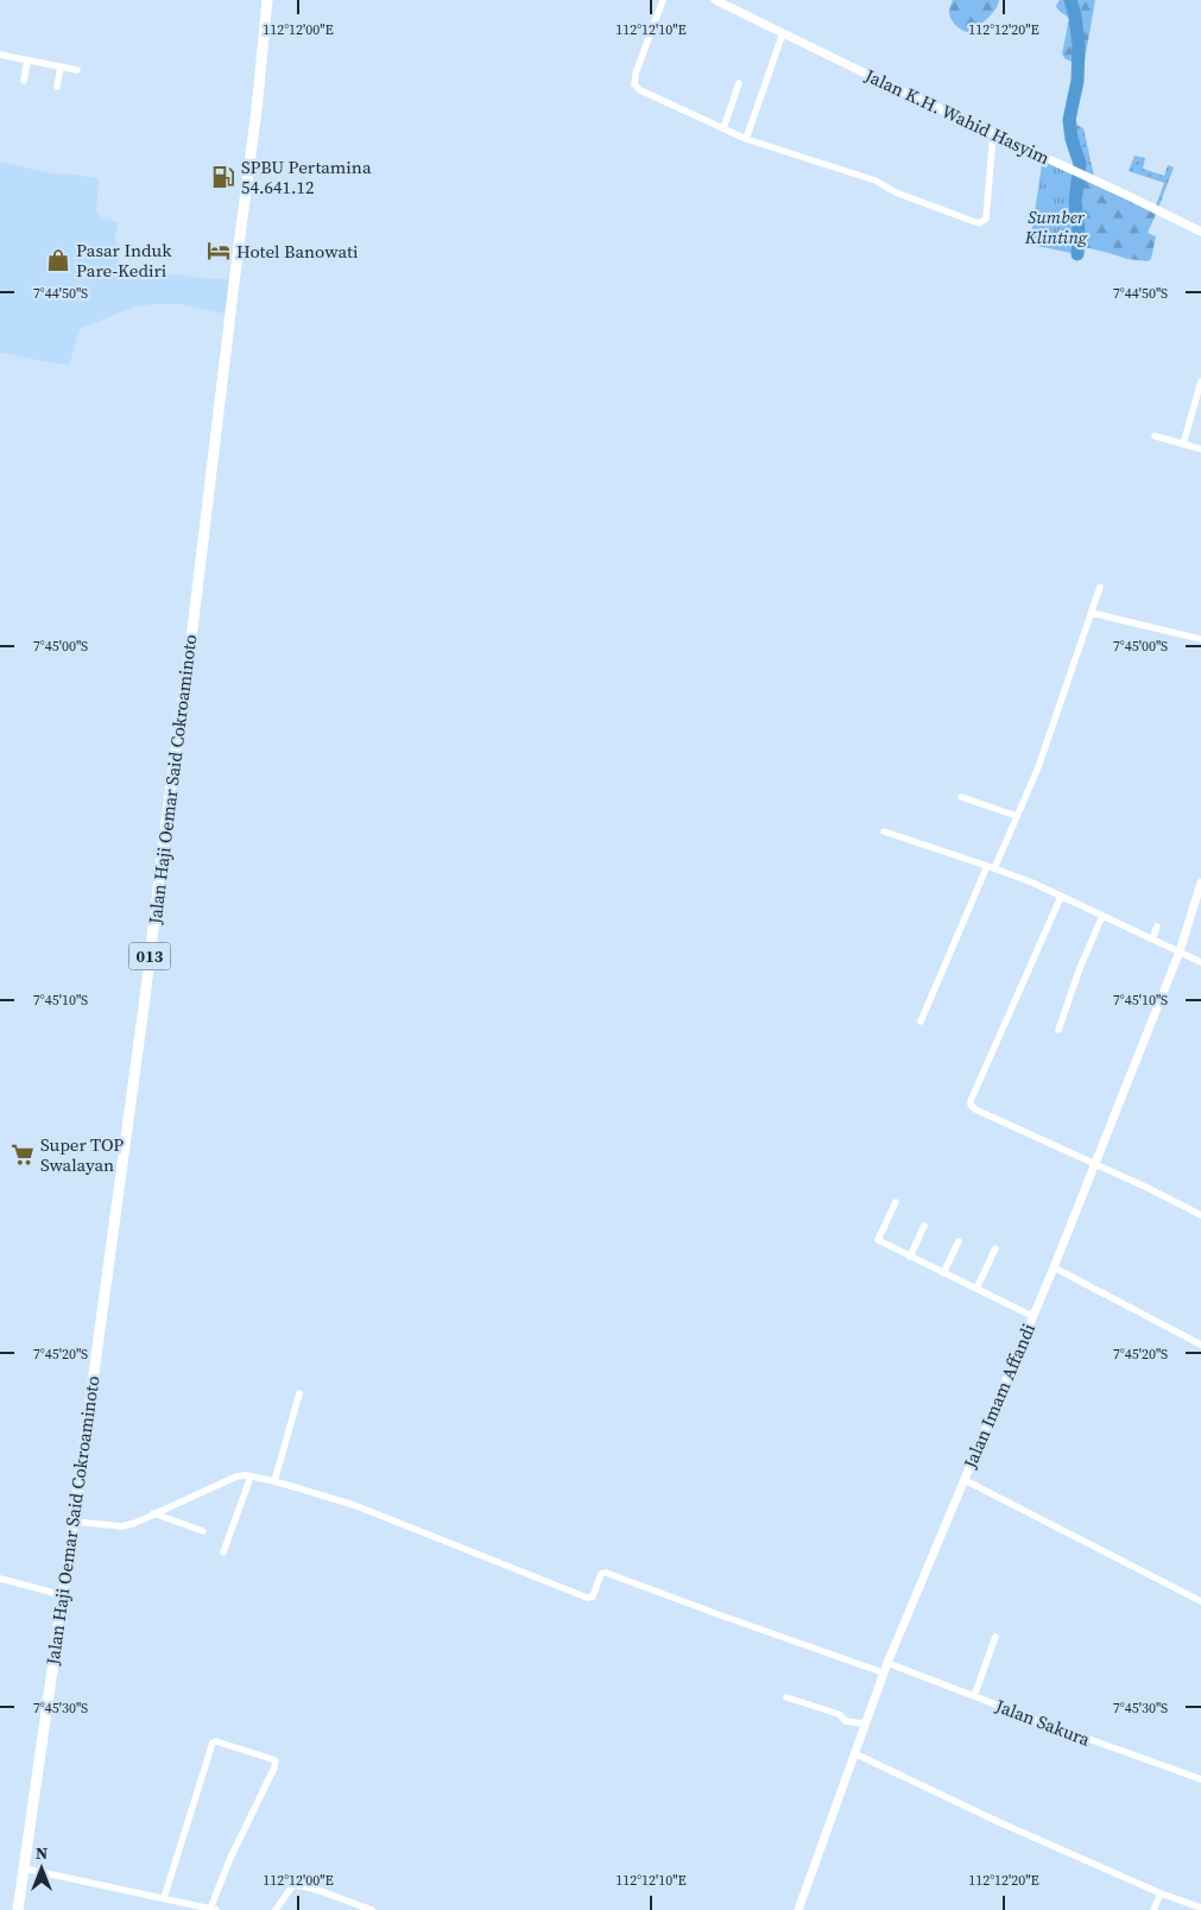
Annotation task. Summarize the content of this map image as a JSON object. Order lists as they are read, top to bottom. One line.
{"streets":{"main road":["Jalan Haji Oemar Said Cokroaminoto","013"],"street":["Jalan K.H. Wahid Hasyim","Jalan Imam Affandi","Jalan Sakura"]},"crossings":[["Jalan Imam Affandi","Jalan Sakura"]],"parks":["Sumber Klinting"],"places":{"fuel station":["SPBU Pertamina 54.641.12"],"hotel":["Hotel Banowati"],"shop":["Pasar Induk Pare-Kediri"],"supermarket":["Super TOP Swalayan"]},"north":"top","coordinates":["112°12'00\"E","112°12'10\"E","112°12'20\"E","7°44'50\"S","7°45'00\"S","7°45'10\"S","7°45'20\"S","7°45'30\"S"]}
